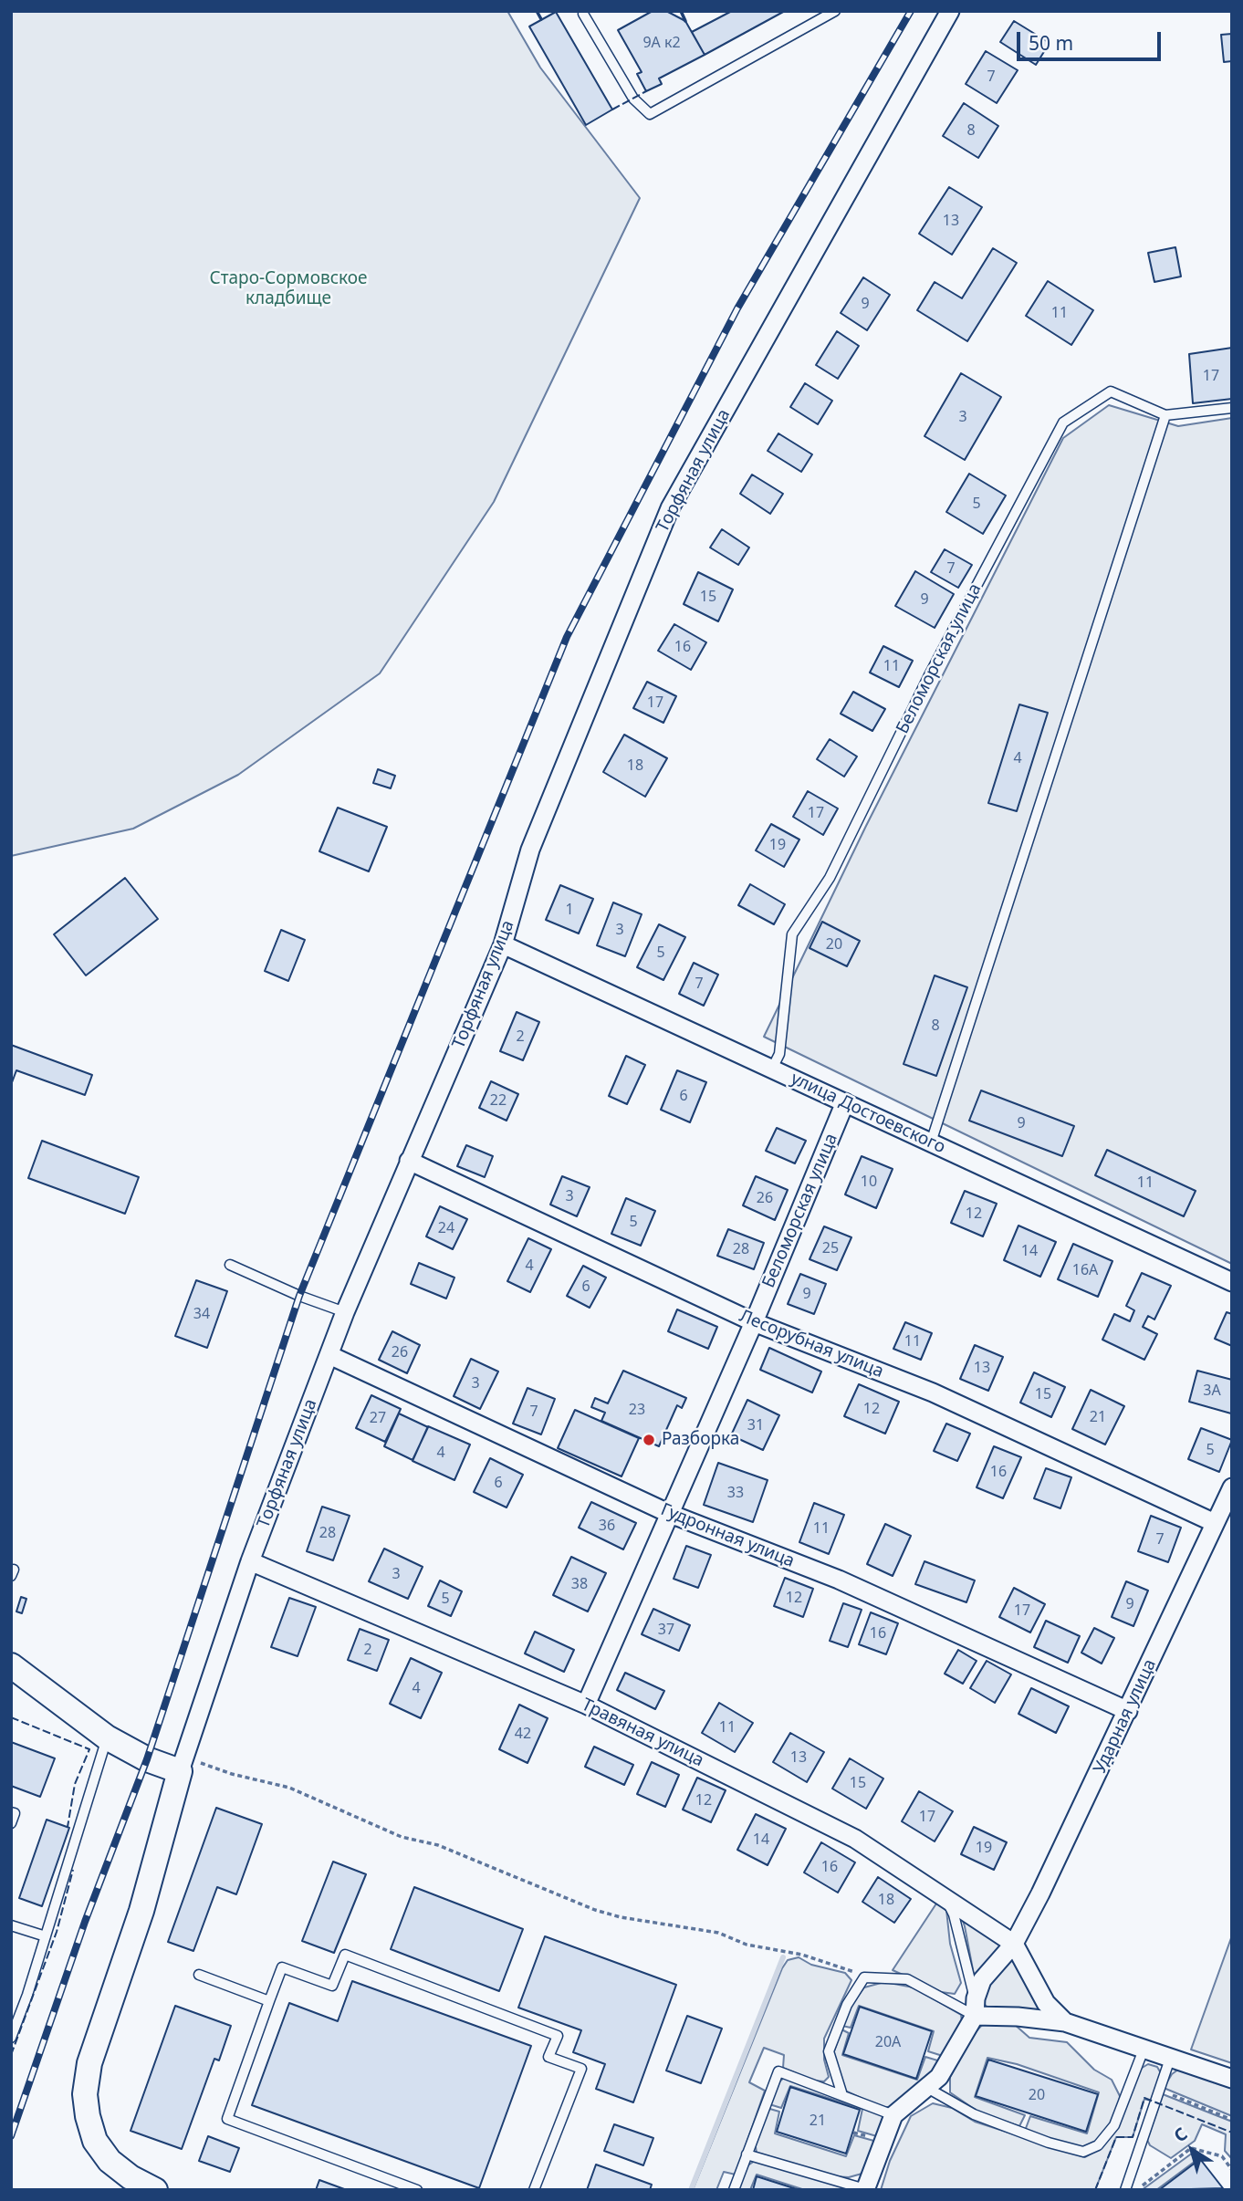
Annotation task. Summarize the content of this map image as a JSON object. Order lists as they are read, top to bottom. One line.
{"streets":{"street":["Торфяная улица","Беломорская улица","улица Достоевского","Лесорубная улица","Гудронная улица","Ударная улица","Травяная улица"]},"crossings":[["Торфяная улица","улица Достоевского"],["Торфяная улица","Лесорубная улица"],["Торфяная улица","Гудронная улица"],["Торфяная улица","Травяная улица"],["Беломорская улица","улица Достоевского"],["Беломорская улица","Лесорубная улица"],["Беломорская улица","Гудронная улица"],["Беломорская улица","Травяная улица"],["Лесорубная улица","Ударная улица"],["Гудронная улица","Ударная улица"],["Ударная улица","Травяная улица"]],"parks":["Старо-Сормовское кладбище"],"places":["Разборка"],"house_numbers":["9А к2","7","8","13","9","11","17","3","5","7","15","9","16","11","17","4","18","17","19","1","3","20","5","7","8","2","6","22","9","10","11","3","26","12","5","24","25","28","14","4","16А","6","9","34","11","26","13","3","3А","15","12","23","7","21","27","31","5","4","16","6","33","36","11","28","7","3","38","12","5","9","17","37","16","2","4","11","42","13","15","12","17","14","19","16","18","20А","20","21"],"scale_bar":"50 m","north":"top left"}
